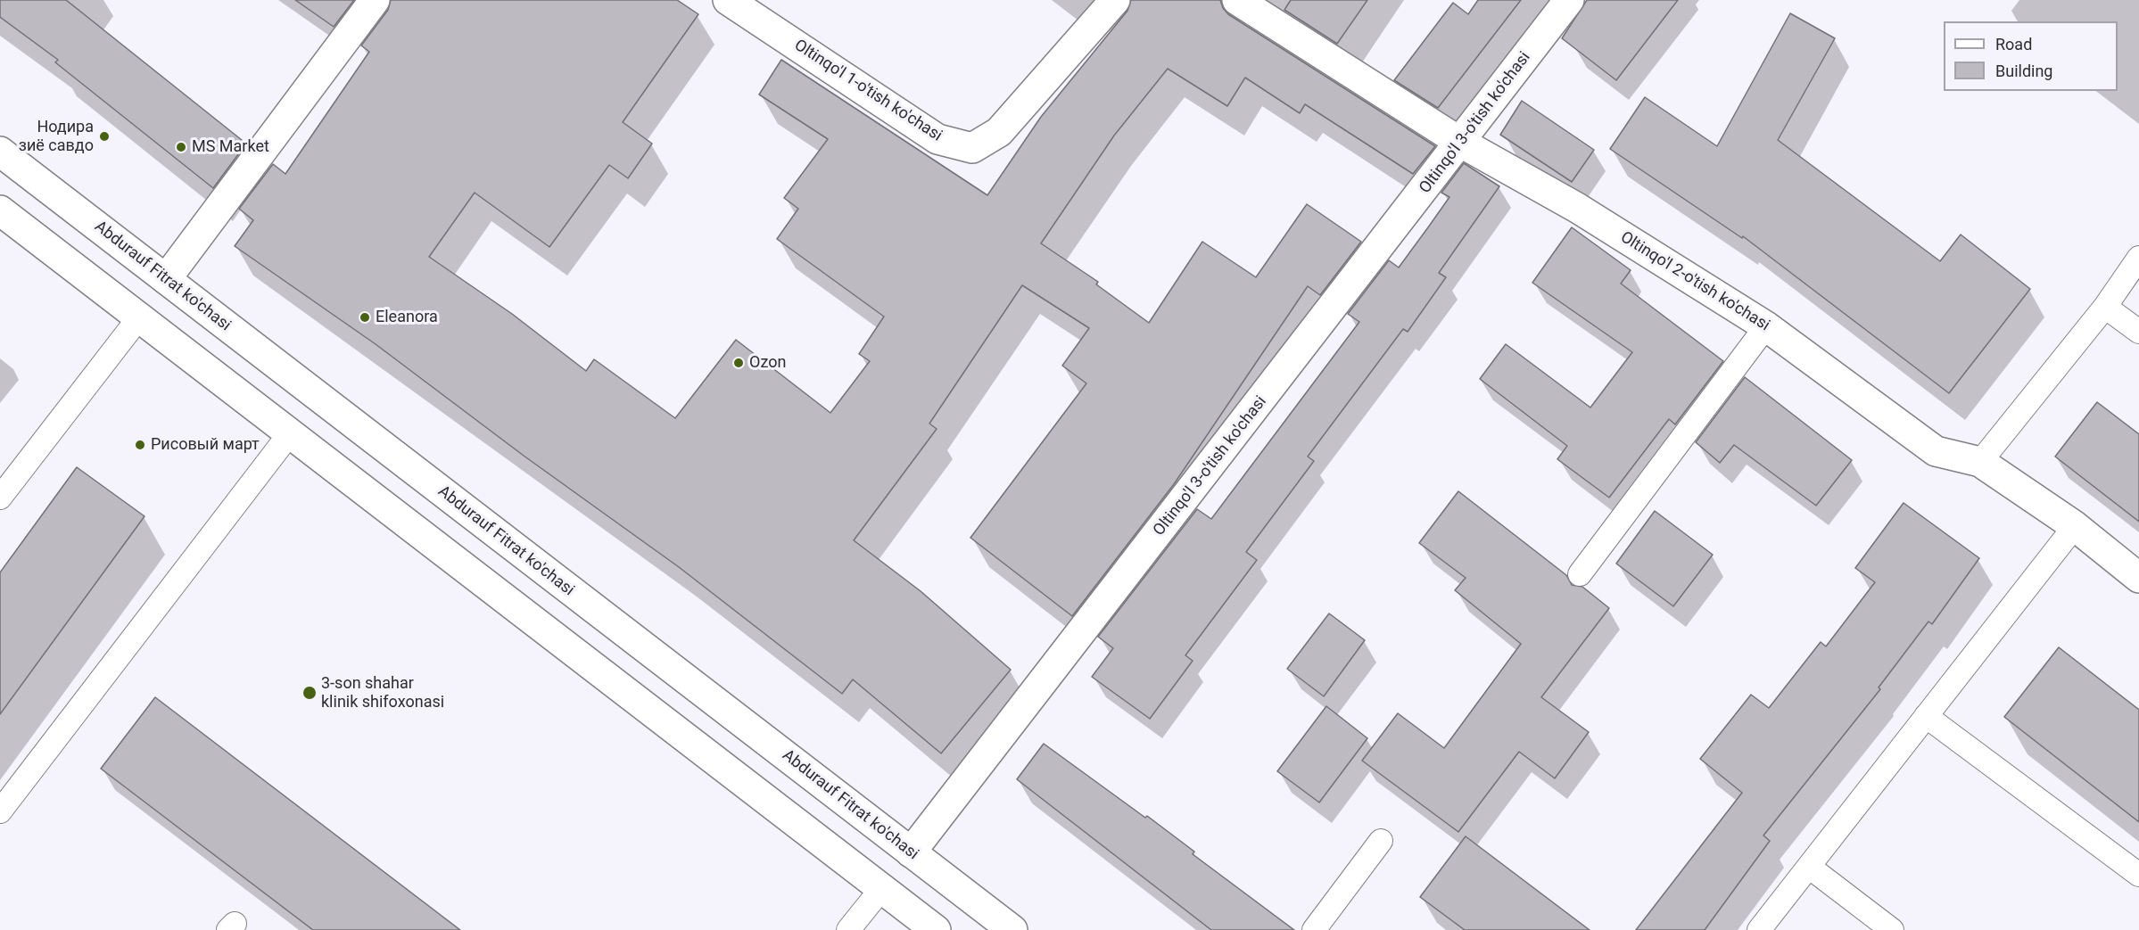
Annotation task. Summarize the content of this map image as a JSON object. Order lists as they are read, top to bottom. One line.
{"streets":{"street":["Oltinqo'l 1-o'tish ko'chasi","Oltinqo'l 3-o'tish ko'chasi","Abdurauf Fitrat ko'chasi","Oltinqo'l 2-o'tish ko'chasi"]},"crossings":[["Oltinqo'l 3-o'tish ko'chasi","Abdurauf Fitrat ko'chasi"],["Oltinqo'l 3-o'tish ko'chasi","Oltinqo'l 2-o'tish ko'chasi"]],"places":["Нодира зиё савдо","MS Market","Eleanora","Ozon","Рисовый март","3-son shahar klinik shifoxonasi"],"legend":["Road","Building"]}
